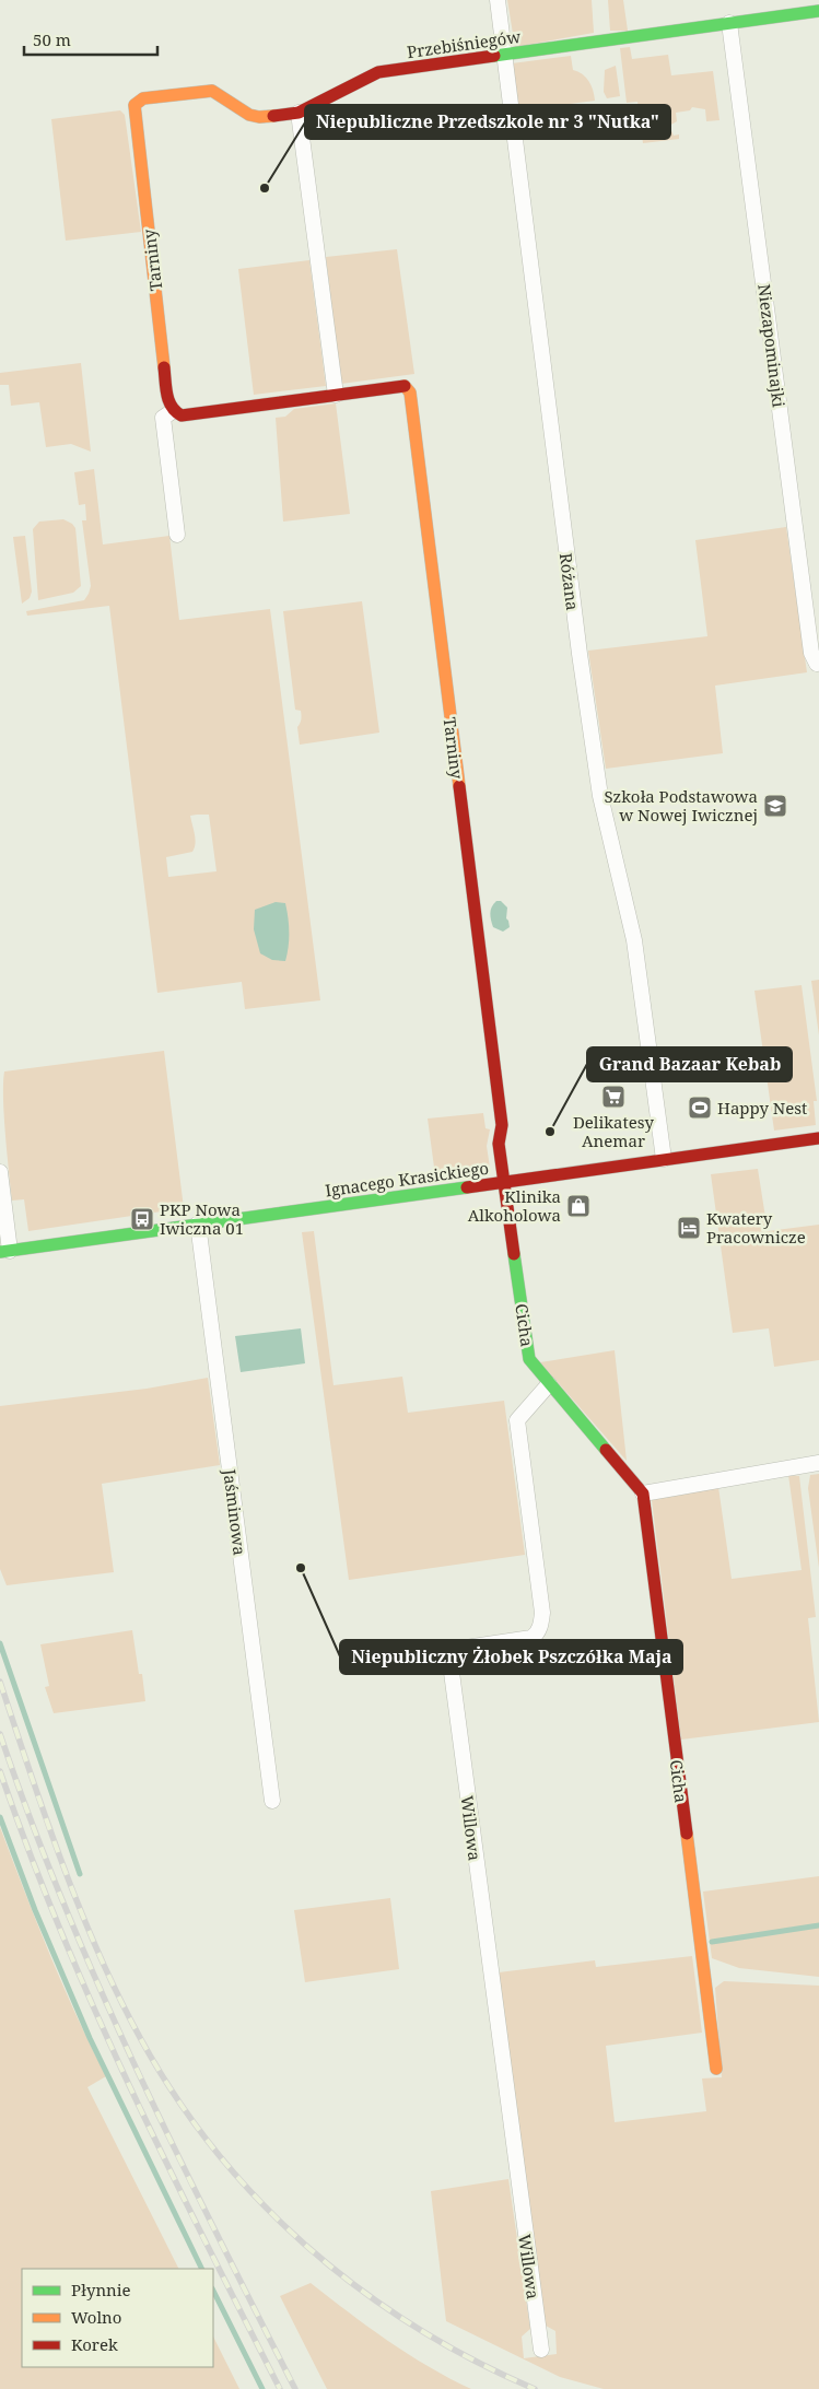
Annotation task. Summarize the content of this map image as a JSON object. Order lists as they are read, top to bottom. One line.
{"streets":{"street":["Przebiśniegów","Tarniny","Niezapominajki","Różana","Ignacego Krasickiego","Cicha","Jaśminowa","Willowa"]},"crossings":[["Przebiśniegów","Tarniny"],["Przebiśniegów","Niezapominajki"],["Przebiśniegów","Różana"],["Tarniny","Ignacego Krasickiego"],["Tarniny","Cicha"],["Różana","Ignacego Krasickiego"],["Ignacego Krasickiego","Cicha"],["Ignacego Krasickiego","Jaśminowa"],["Cicha","Willowa"]],"places":{"other":["Niepubliczne Przedszkole nr 3 \"Nutka\"","Grand Bazaar Kebab","Niepubliczny Żłobek Pszczółka Maja"],"school or university":["Szkoła Podstawowa w Nowej Iwicznej"],"supermarket":["Delikatesy Anemar"],"sports":["Happy Nest"],"shop":["Klinika Alkoholowa"],"bus stop":["PKP Nowa Iwiczna 01"],"hotel":["Kwatery Pracownicze"]},"legend":["Płynnie","Wolno","Korek"],"scale_bar":"50 m"}
